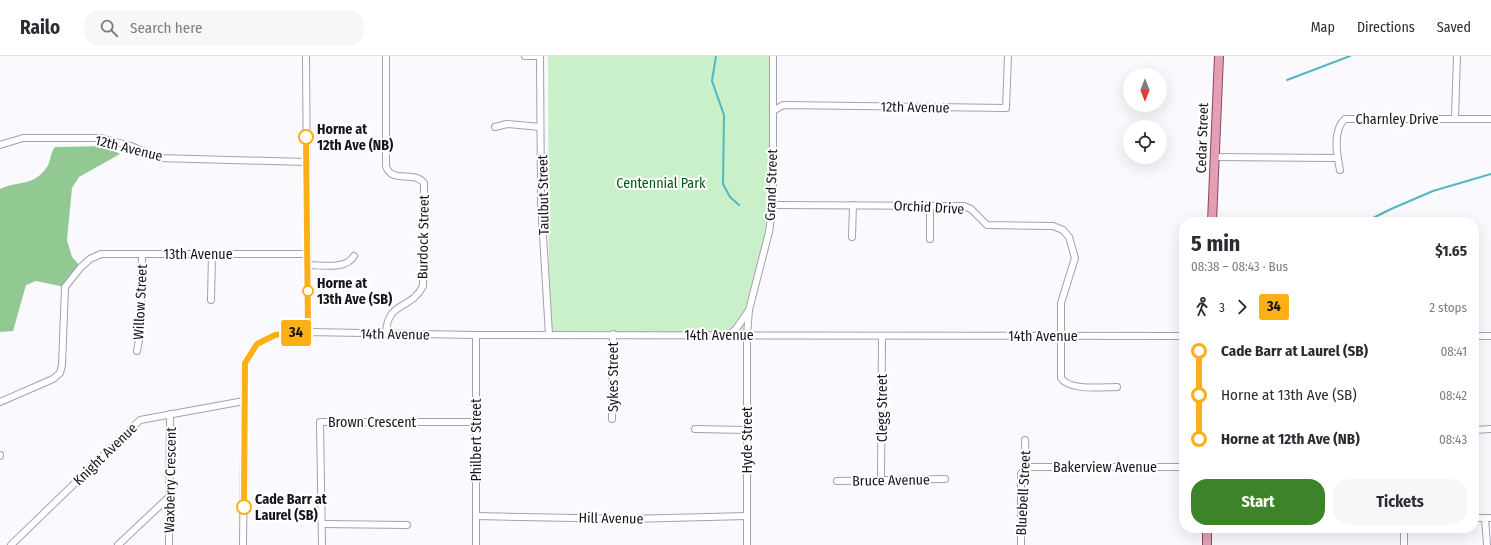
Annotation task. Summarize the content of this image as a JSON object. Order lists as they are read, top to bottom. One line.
{"streets":{"main road":["Cedar Street"],"street":["12th Avenue","Charnley Drive","Grand Street","Taulbut Street","Orchid Drive","Burdock Street","13th Avenue","Willow Street","14th Avenue","Sykes Street","Clegg Street","Brown Crescent","Philbert Street","Hyde Street","Knight Avenue","Bakerview Avenue","Waxberry Crescent","Bruce Avenue","Bluebell Street","Hill Avenue"]},"crossings":[["12th Avenue","Grand Street"],["Grand Street","Orchid Drive"],["Grand Street","14th Avenue"],["Grand Street","Hyde Street"],["Taulbut Street","14th Avenue"],["Orchid Drive","14th Avenue"],["Burdock Street","14th Avenue"],["13th Avenue","Willow Street"],["14th Avenue","Sykes Street"],["14th Avenue","Clegg Street"],["14th Avenue","Philbert Street"],["14th Avenue","Hyde Street"],["14th Avenue","Knight Avenue"],["Clegg Street","Bruce Avenue"],["Brown Crescent","Philbert Street"],["Philbert Street","Hill Avenue"],["Hyde Street","Hill Avenue"],["Knight Avenue","Waxberry Crescent"],["Bakerview Avenue","Bluebell Street"]],"parks":["Centennial Park"],"places":["Horne at 12th Ave (NB)","Horne at 13th Ave (SB)","Cade Barr at Laurel (SB)"],"lines":["bus line 34"],"north":"bottom","page":{"header":"Railo","search":"Search here","nav":["Map","Directions","Saved"],"on_map":"34","heading":["5 min","08:38 – 08:43 · Bus","$1.65"],"legs":["3","34","2 stops"],"list":[{"name":"Cade Barr at Laurel (SB)","value":"08:41"},{"name":"Horne at 13th Ave (SB)","value":"08:42"},{"name":"Horne at 12th Ave (NB)","value":"08:43"}],"buttons":["Start","Tickets"]}}
